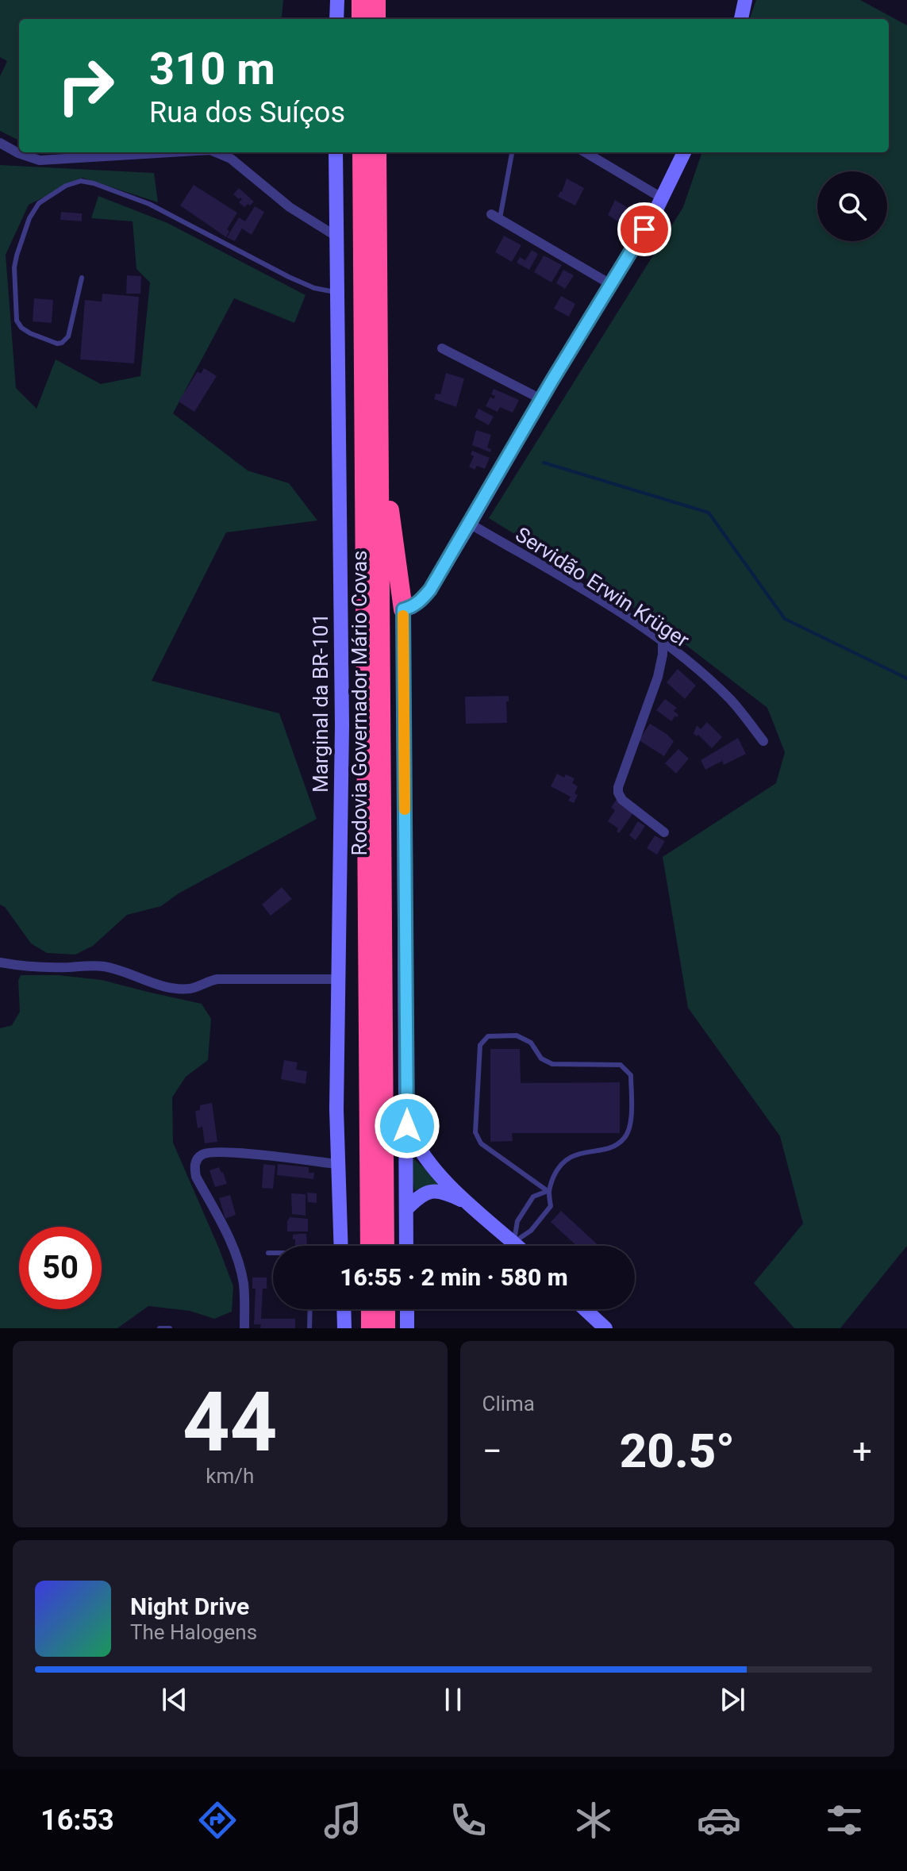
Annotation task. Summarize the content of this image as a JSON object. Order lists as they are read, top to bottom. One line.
{"streets":{"highway":["Rodovia Governador Mário Covas"],"main road":["Marginal da BR-101"],"street":["Servidão Erwin Krüger"]},"page":{"turn":["310 m","Rua dos Suíços"],"limit":"50","trip":"16:55 · 2 min · 580 m","tile":[["44","km/h"],"Clima"],"heat":["−","20.5°","+"],"song":["Night Drive","The Halogens"],"tabs":"16:53"}}
